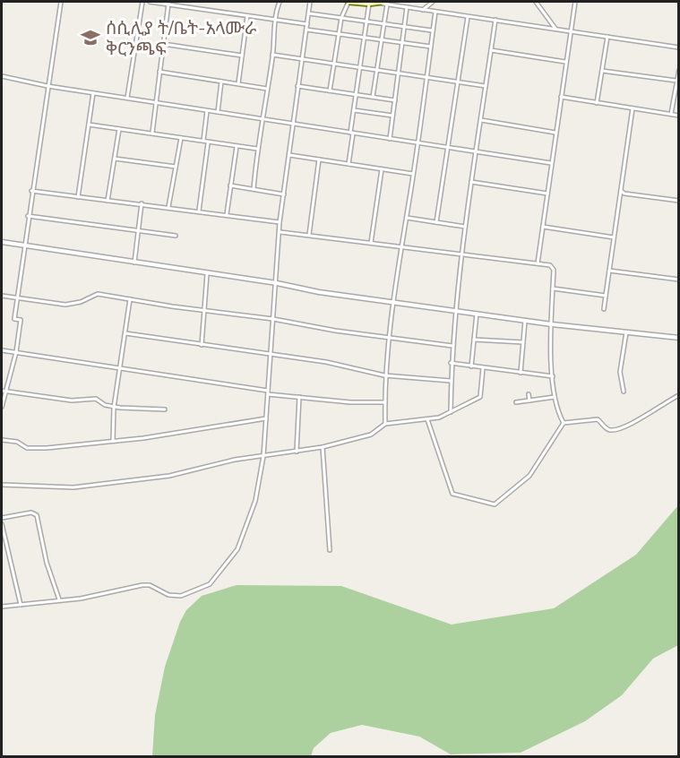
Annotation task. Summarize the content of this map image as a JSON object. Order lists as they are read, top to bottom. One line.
{"places":{"school or university":["ሰሲሊያ ት/ቤት-አላሙራ ቅርንጫፍ"]}}
